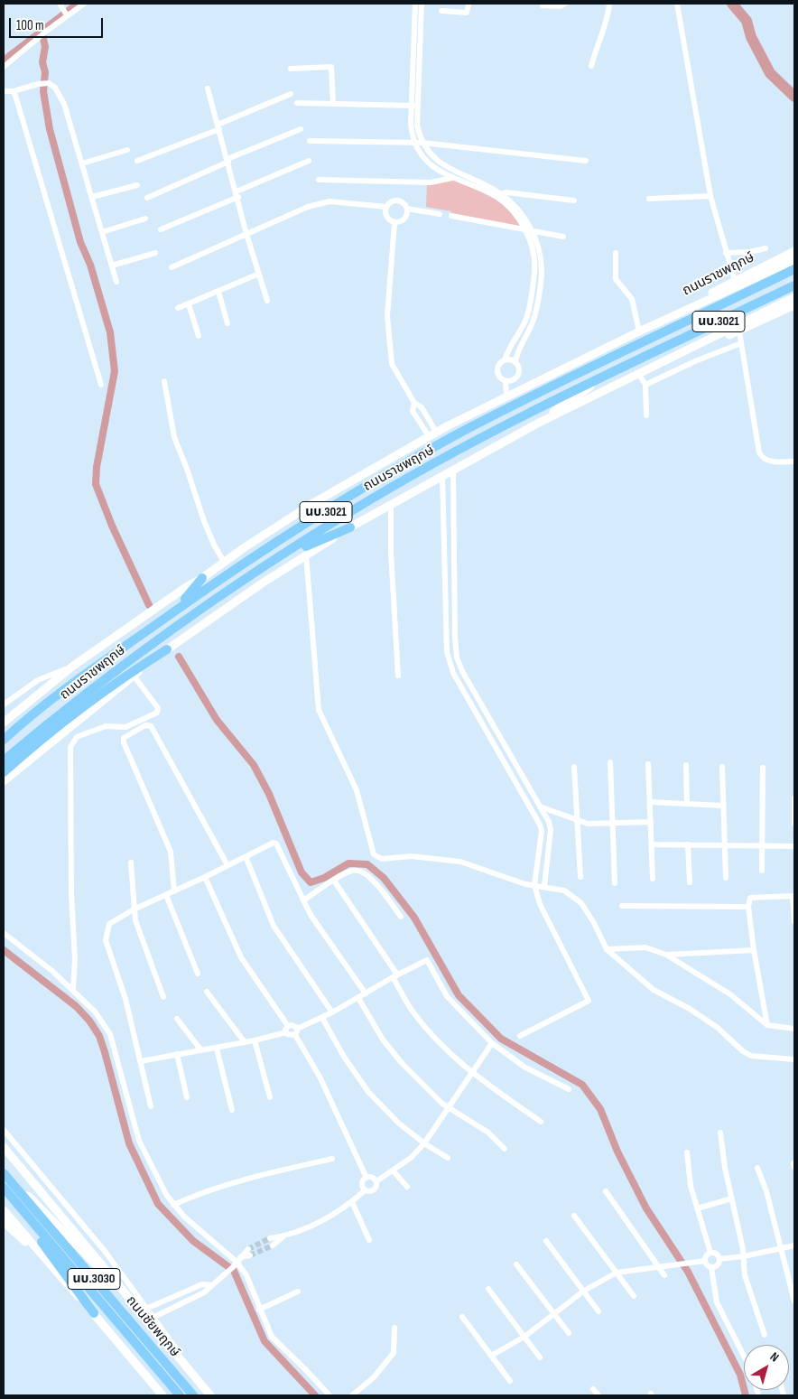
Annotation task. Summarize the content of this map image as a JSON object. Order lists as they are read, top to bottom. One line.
{"streets":{"main road":["ถนนราชพฤกษ์","นบ.3021","นบ.3030","ถนนชัยพฤกษ์"]},"crossings":[["ถนนราชพฤกษ์","นบ.3021"]],"scale_bar":"100 m","north":"top right"}
